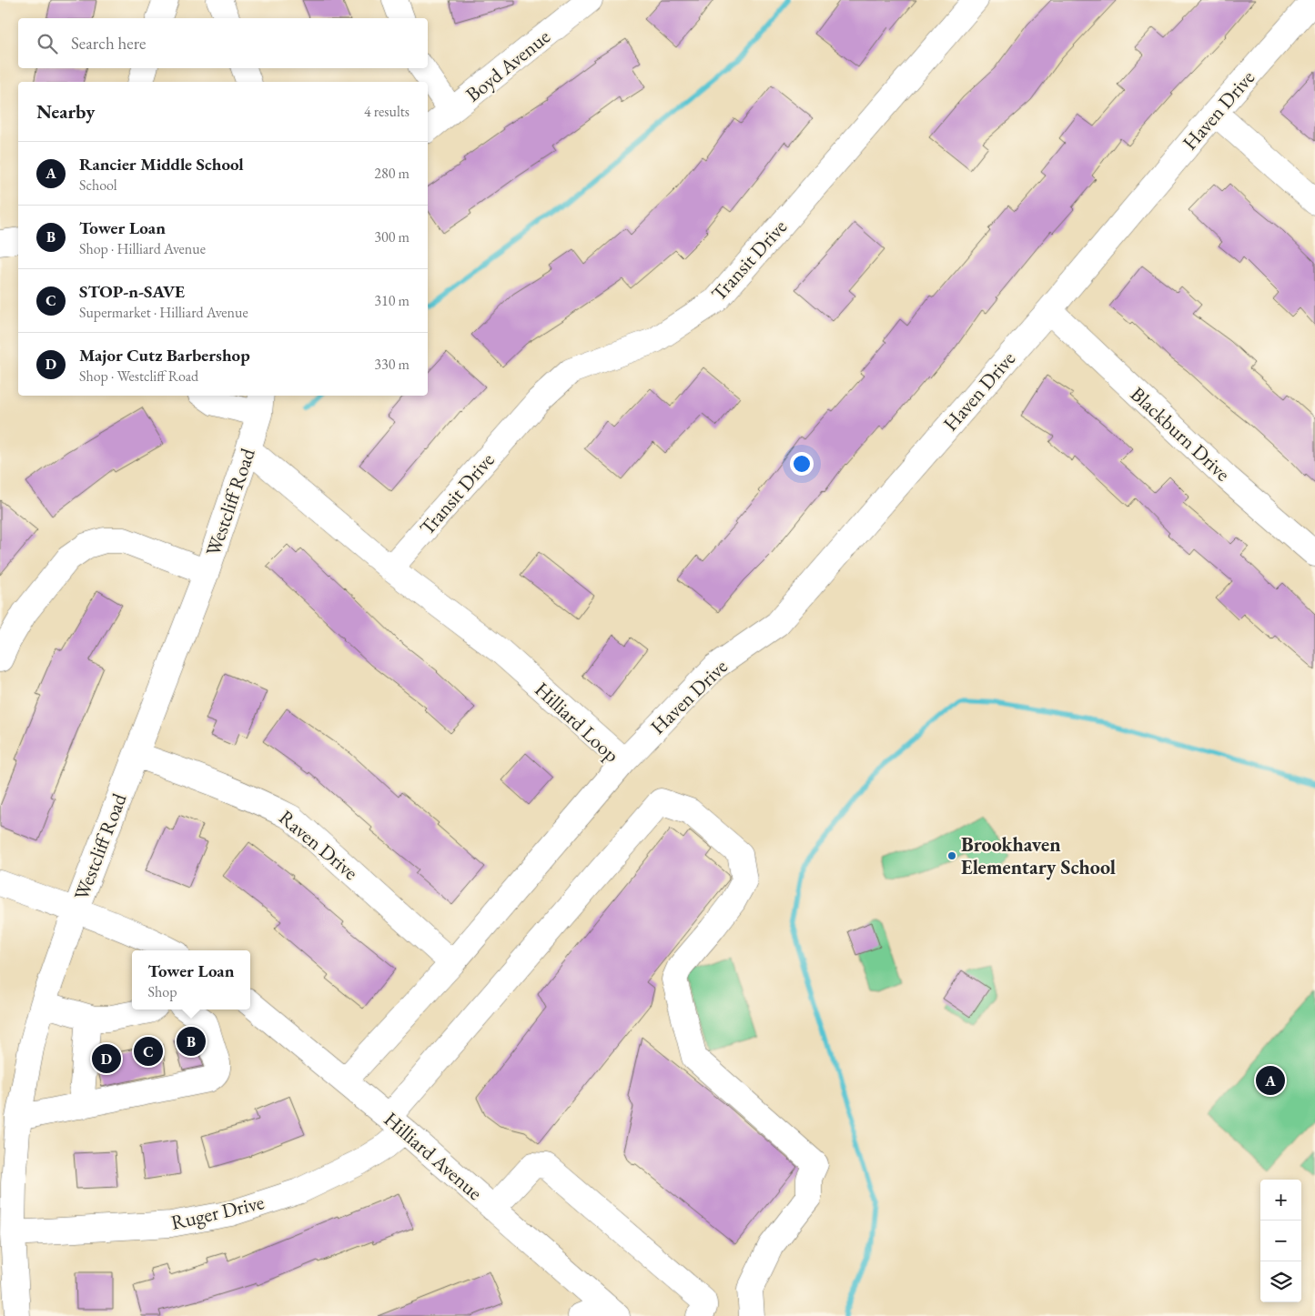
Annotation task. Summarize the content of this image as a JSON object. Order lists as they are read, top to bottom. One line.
{"streets":{"street":["Boyd Avenue","Haven Drive","Transit Drive","Blackburn Drive","Westcliff Road","Hilliard Loop","Raven Drive","Hilliard Avenue","Ruger Drive"]},"crossings":[["Haven Drive","Blackburn Drive"],["Haven Drive","Hilliard Loop"],["Transit Drive","Hilliard Loop"],["Westcliff Road","Hilliard Loop"],["Westcliff Road","Raven Drive"],["Westcliff Road","Ruger Drive"],["Hilliard Loop","Raven Drive"],["Hilliard Loop","Hilliard Avenue"],["Hilliard Avenue","Ruger Drive"]],"places":["Brookhaven Elementary School"],"page":{"search":"Search here","heading":["Nearby","4 results"],"list":[{"mark":"A","name":"Rancier Middle School","note":"School","value":"280 m"},{"mark":"B","name":"Tower Loan","note":"Shop · Hilliard Avenue","value":"300 m"},{"mark":"C","name":"STOP-n-SAVE","note":"Supermarket · Hilliard Avenue","value":"310 m"},{"mark":"D","name":"Major Cutz Barbershop","note":"Shop · Westcliff Road","value":"330 m"}],"popup":["Tower Loan","Shop"],"pins":["B","C","D","A"],"map_buttons":["+","−"]}}
